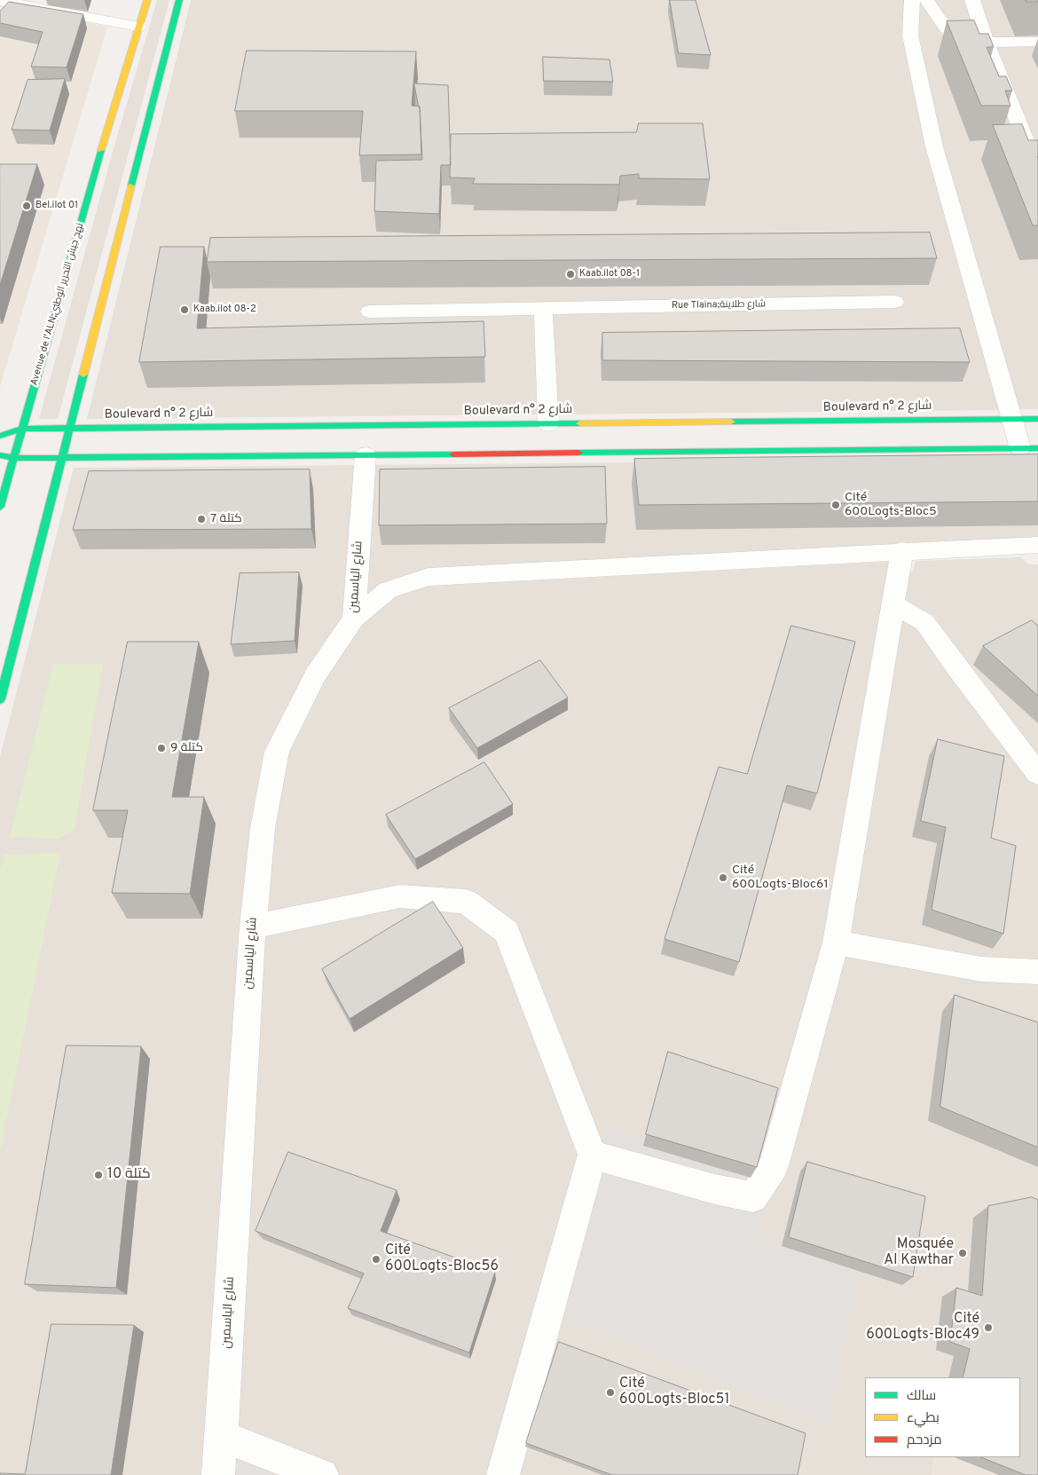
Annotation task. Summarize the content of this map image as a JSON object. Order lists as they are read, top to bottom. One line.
{"streets":{"main road":["Avenue de l'ALN;نهج جيش التحرير الوطني","Boulevard n° شارع 2"],"street":["Rue Tlaina;شارع طلاينة","شارع الياسمين"]},"crossings":[["Avenue de l'ALN;نهج جيش التحرير الوطني","Boulevard n° شارع 2"]],"places":["Bel.ilot 01","Kaab.ilot 08-1","Kaab.ilot 08-2","Cité 600Logts-Bloc5","كتلة 7","كتلة 9","Cité 600Logts-Bloc61","كتلة 10","Mosquée Al Kawthar","Cité 600Logts-Bloc56","Cité 600Logts-Bloc49","Cité 600Logts-Bloc51"],"legend":["سالك","بطيء","مزدحم"]}
